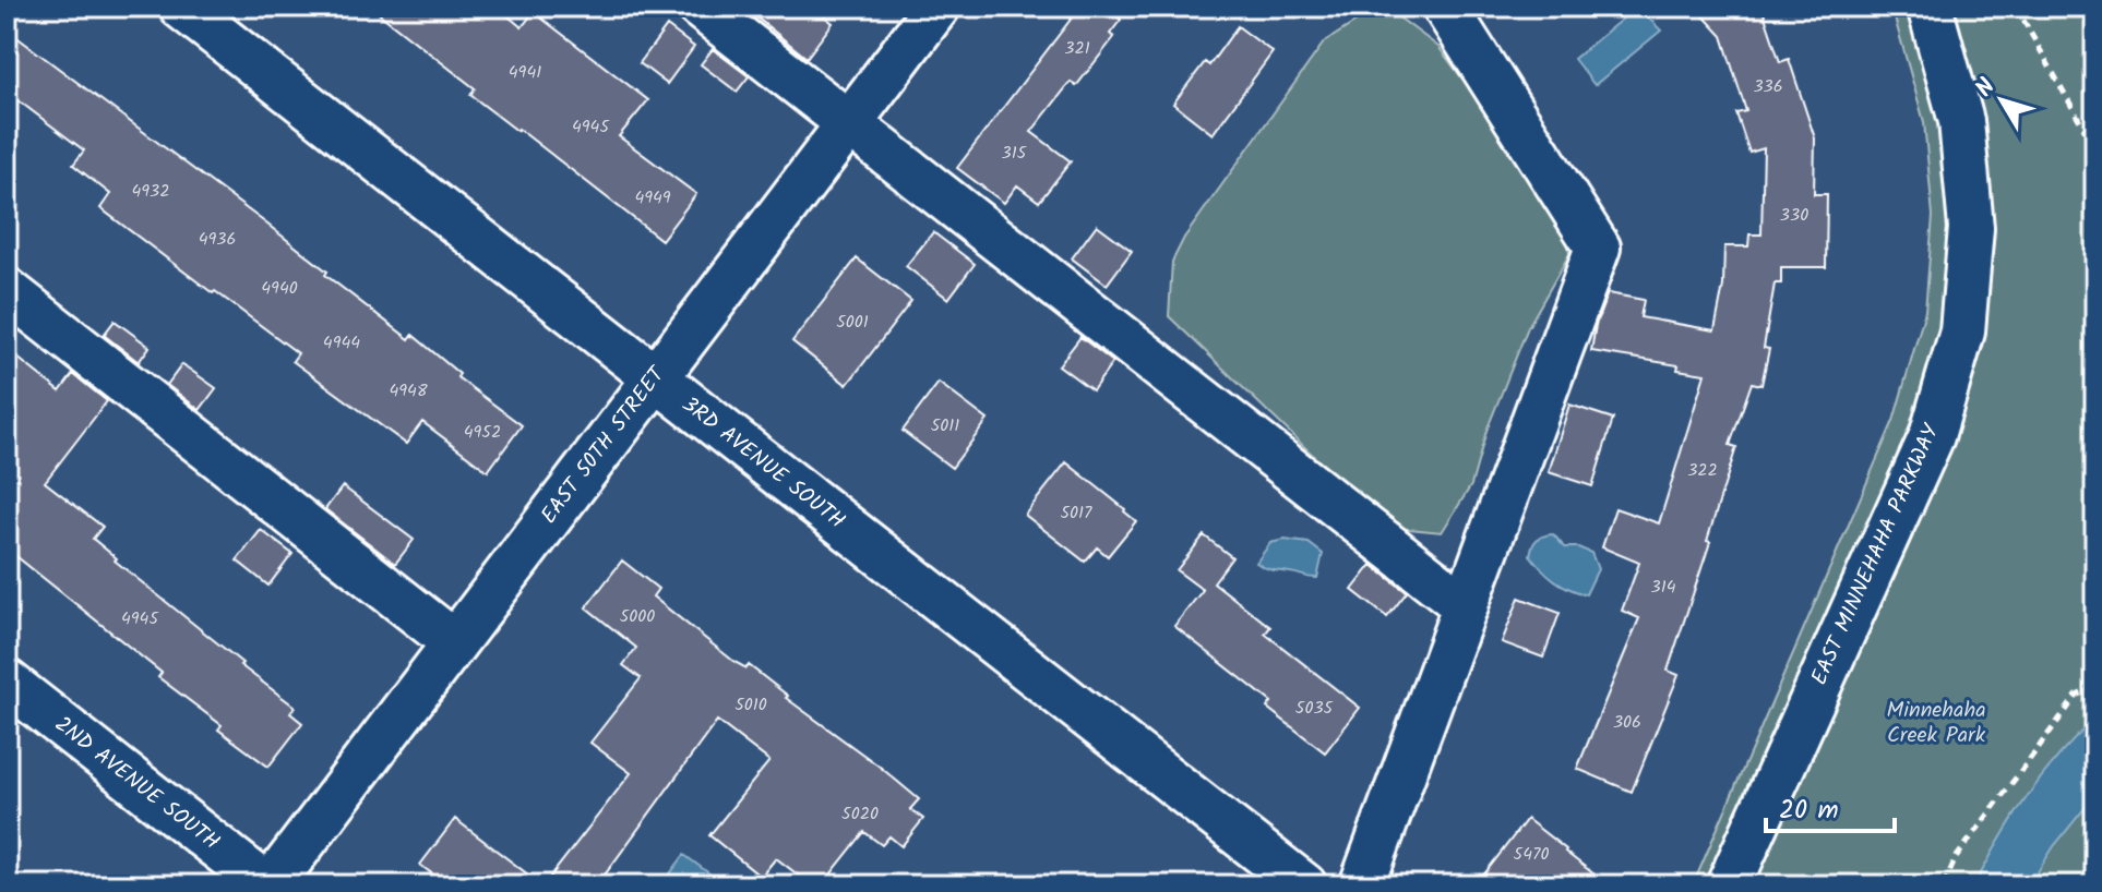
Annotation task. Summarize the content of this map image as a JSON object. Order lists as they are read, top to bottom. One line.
{"streets":{"street":["EAST 50TH STREET","3RD AVENUE SOUTH","EAST MINNEHAHA PARKWAY","2ND AVENUE SOUTH"]},"crossings":[["EAST 50TH STREET","3RD AVENUE SOUTH"],["EAST 50TH STREET","2ND AVENUE SOUTH"]],"parks":["Minnehaha Creek Park"],"house_numbers":["321","4941","336","4945","315","4932","4949","330","4936","4940","5001","4944","4948","5011","4952","322","5017","314","5000","4945","5010","5035","306","5020","5470"],"scale_bar":"20 m","north":"top left"}
